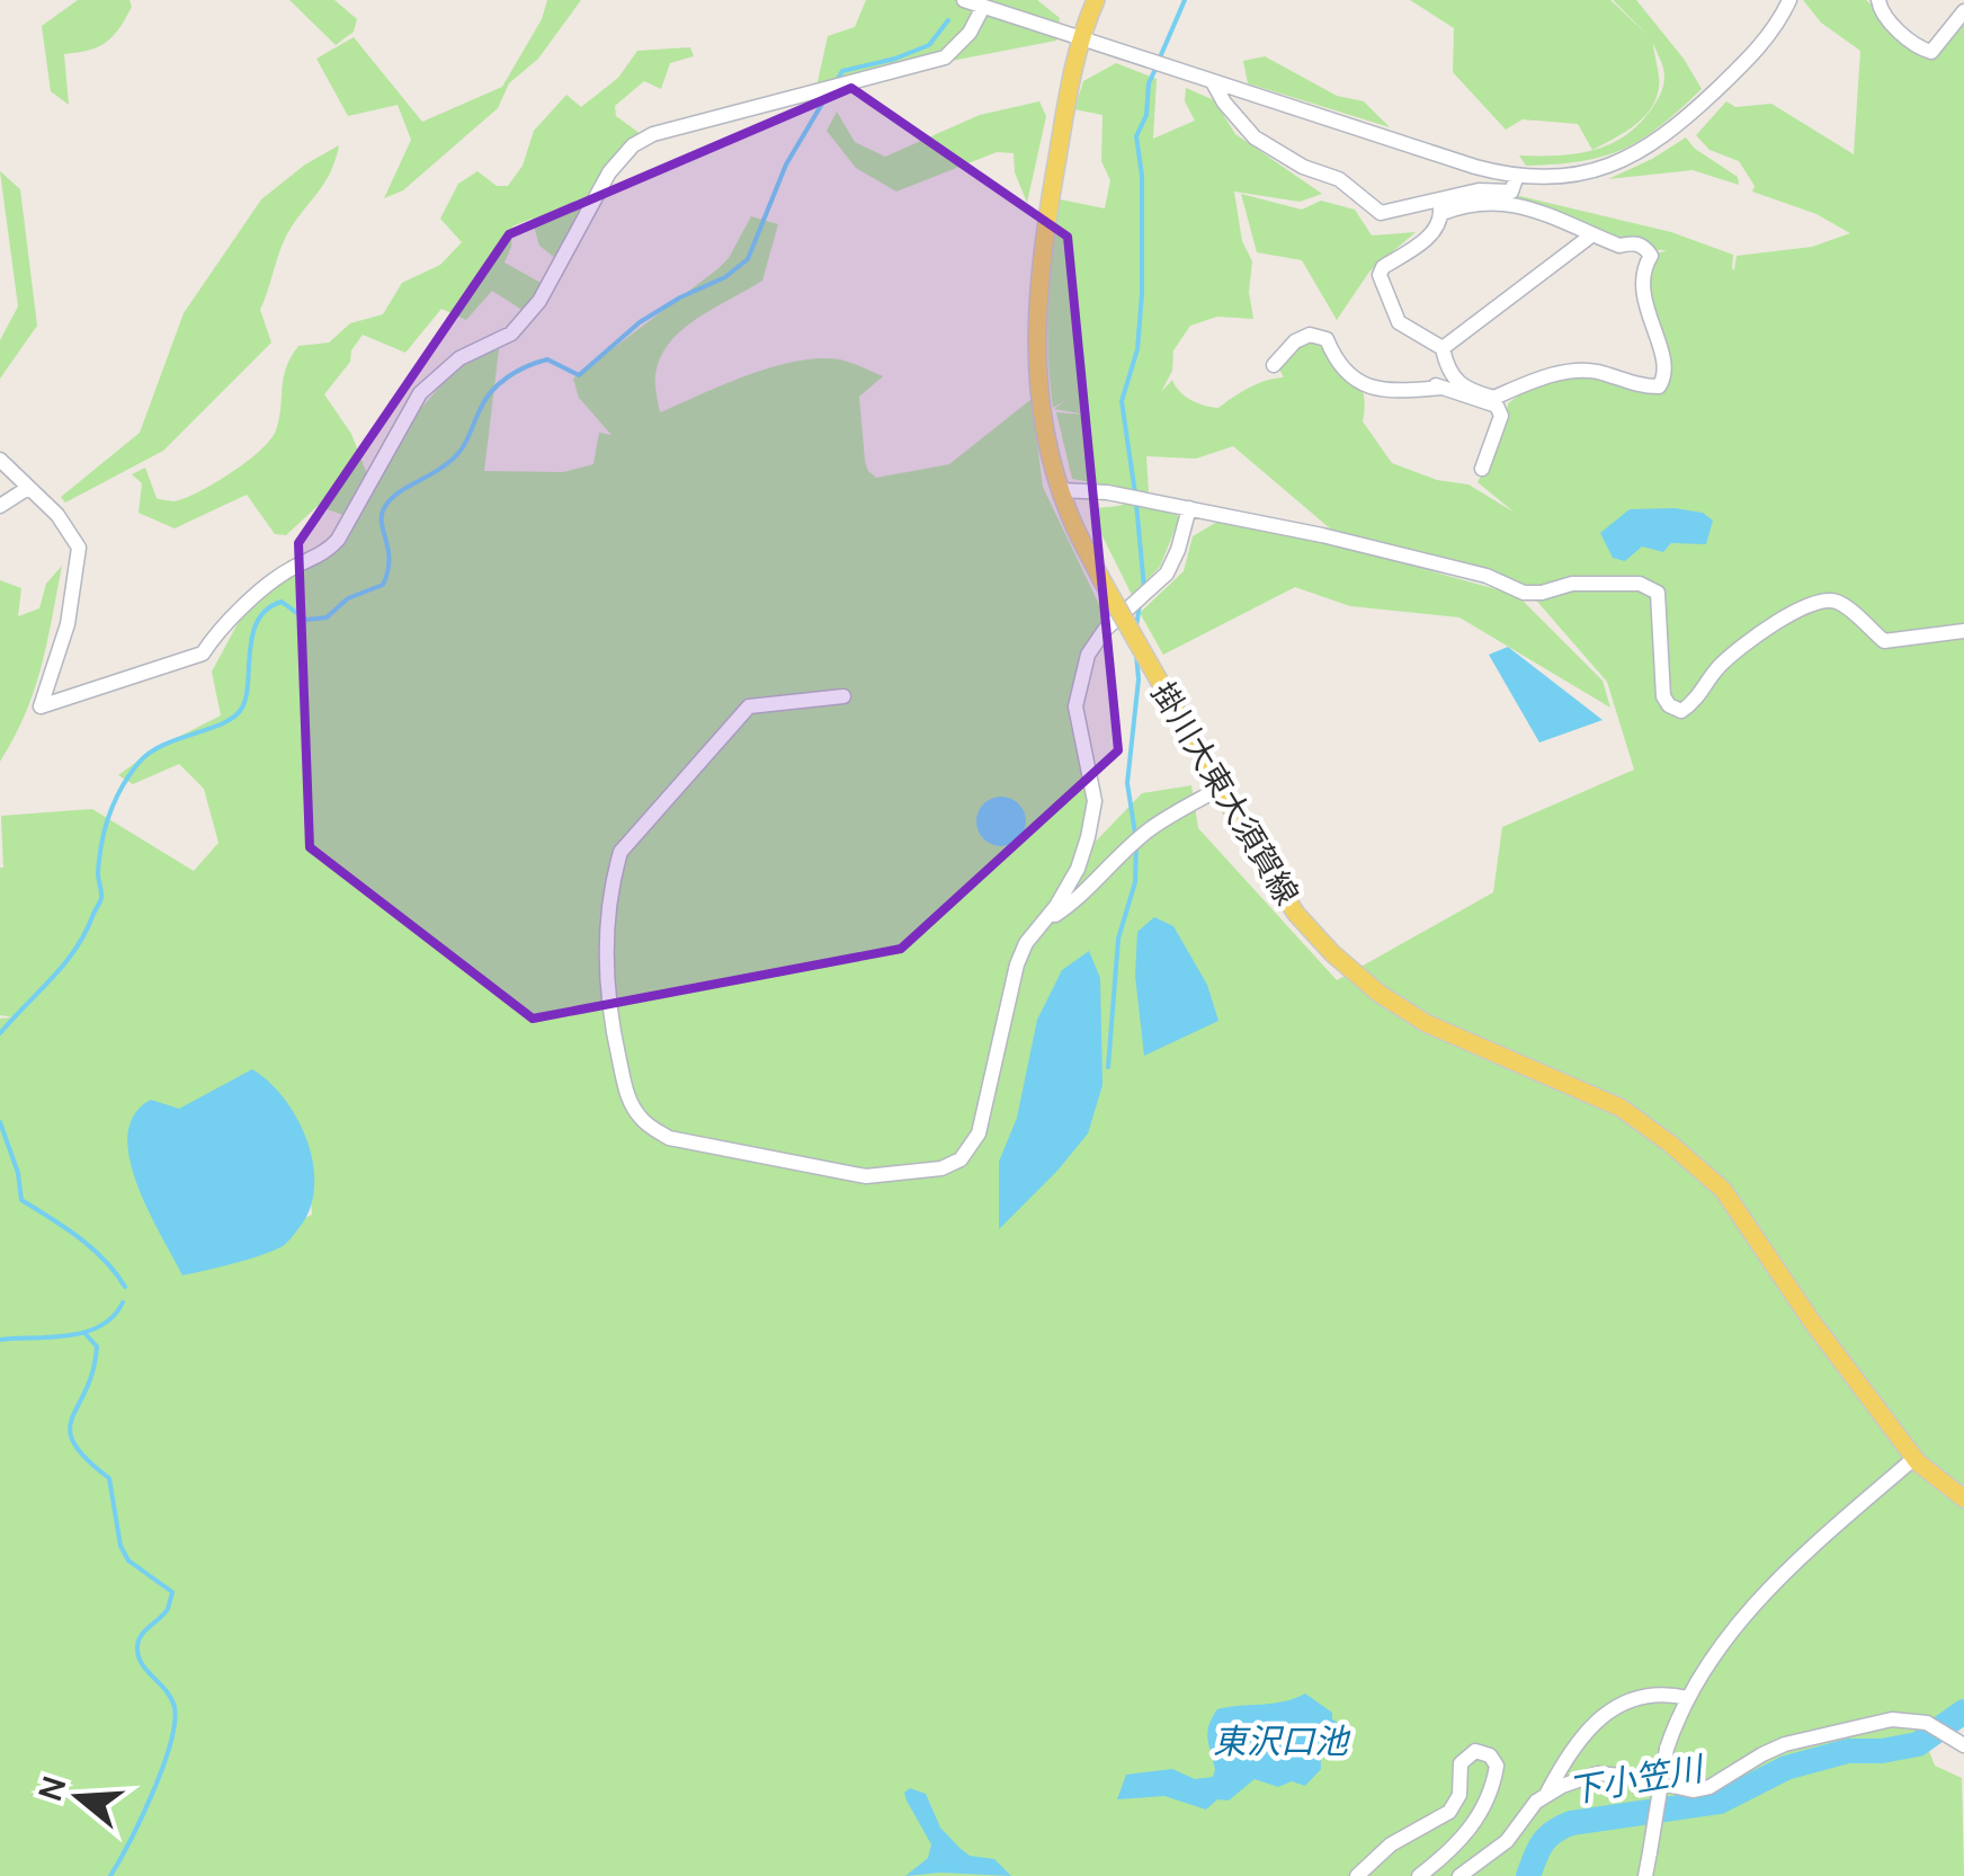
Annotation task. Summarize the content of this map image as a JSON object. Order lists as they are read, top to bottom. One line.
{"streets":{"main road":["掛川大東大須賀線"]},"water":["東沢口池","下小笠川"],"north":"left"}
